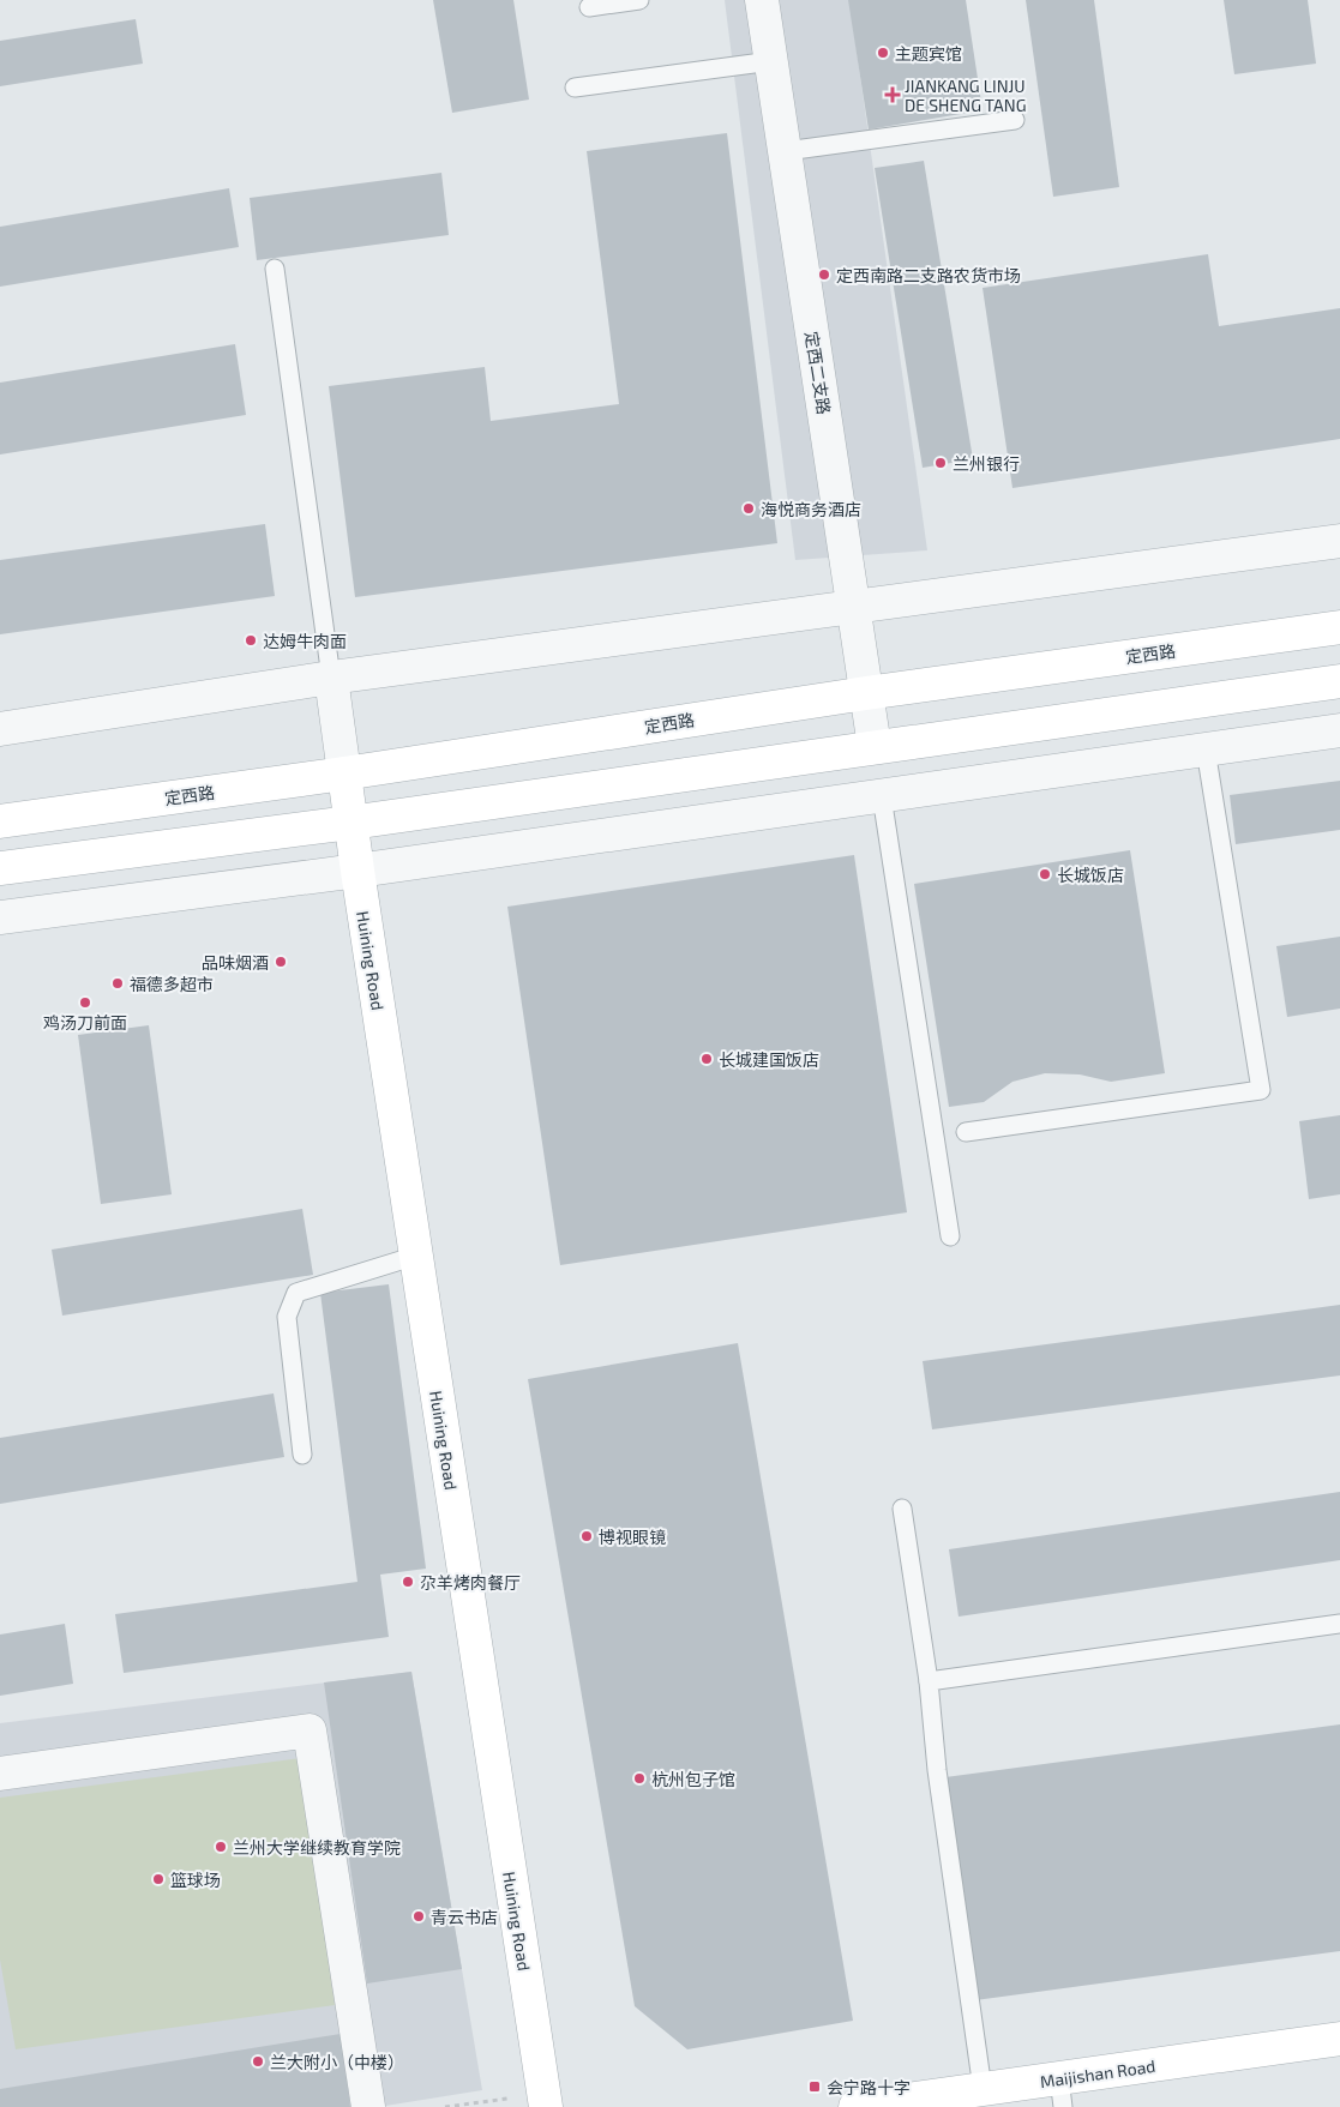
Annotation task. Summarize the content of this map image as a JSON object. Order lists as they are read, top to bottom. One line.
{"streets":{"main road":["定西路","Huining Road","Maijishan Road"],"street":["定西二支路"]},"crossings":[["定西二支路","定西路"],["定西路","Huining Road"]],"places":{"other":["主题宾馆","定西南路二支路农货市场","兰州银行","海悦商务酒店","达姆牛肉面","长城饭店","品味烟酒","福德多超市","鸡汤刀前面","长城建国饭店","博视眼镜","尕羊烤肉餐厅","杭州包子馆","兰州大学继续教育学院","篮球场","青云书店","兰大附小（中楼）"],"health":["JIANKANG LINJU DE SHENG TANG"],"transit":["会宁路十字"]}}
